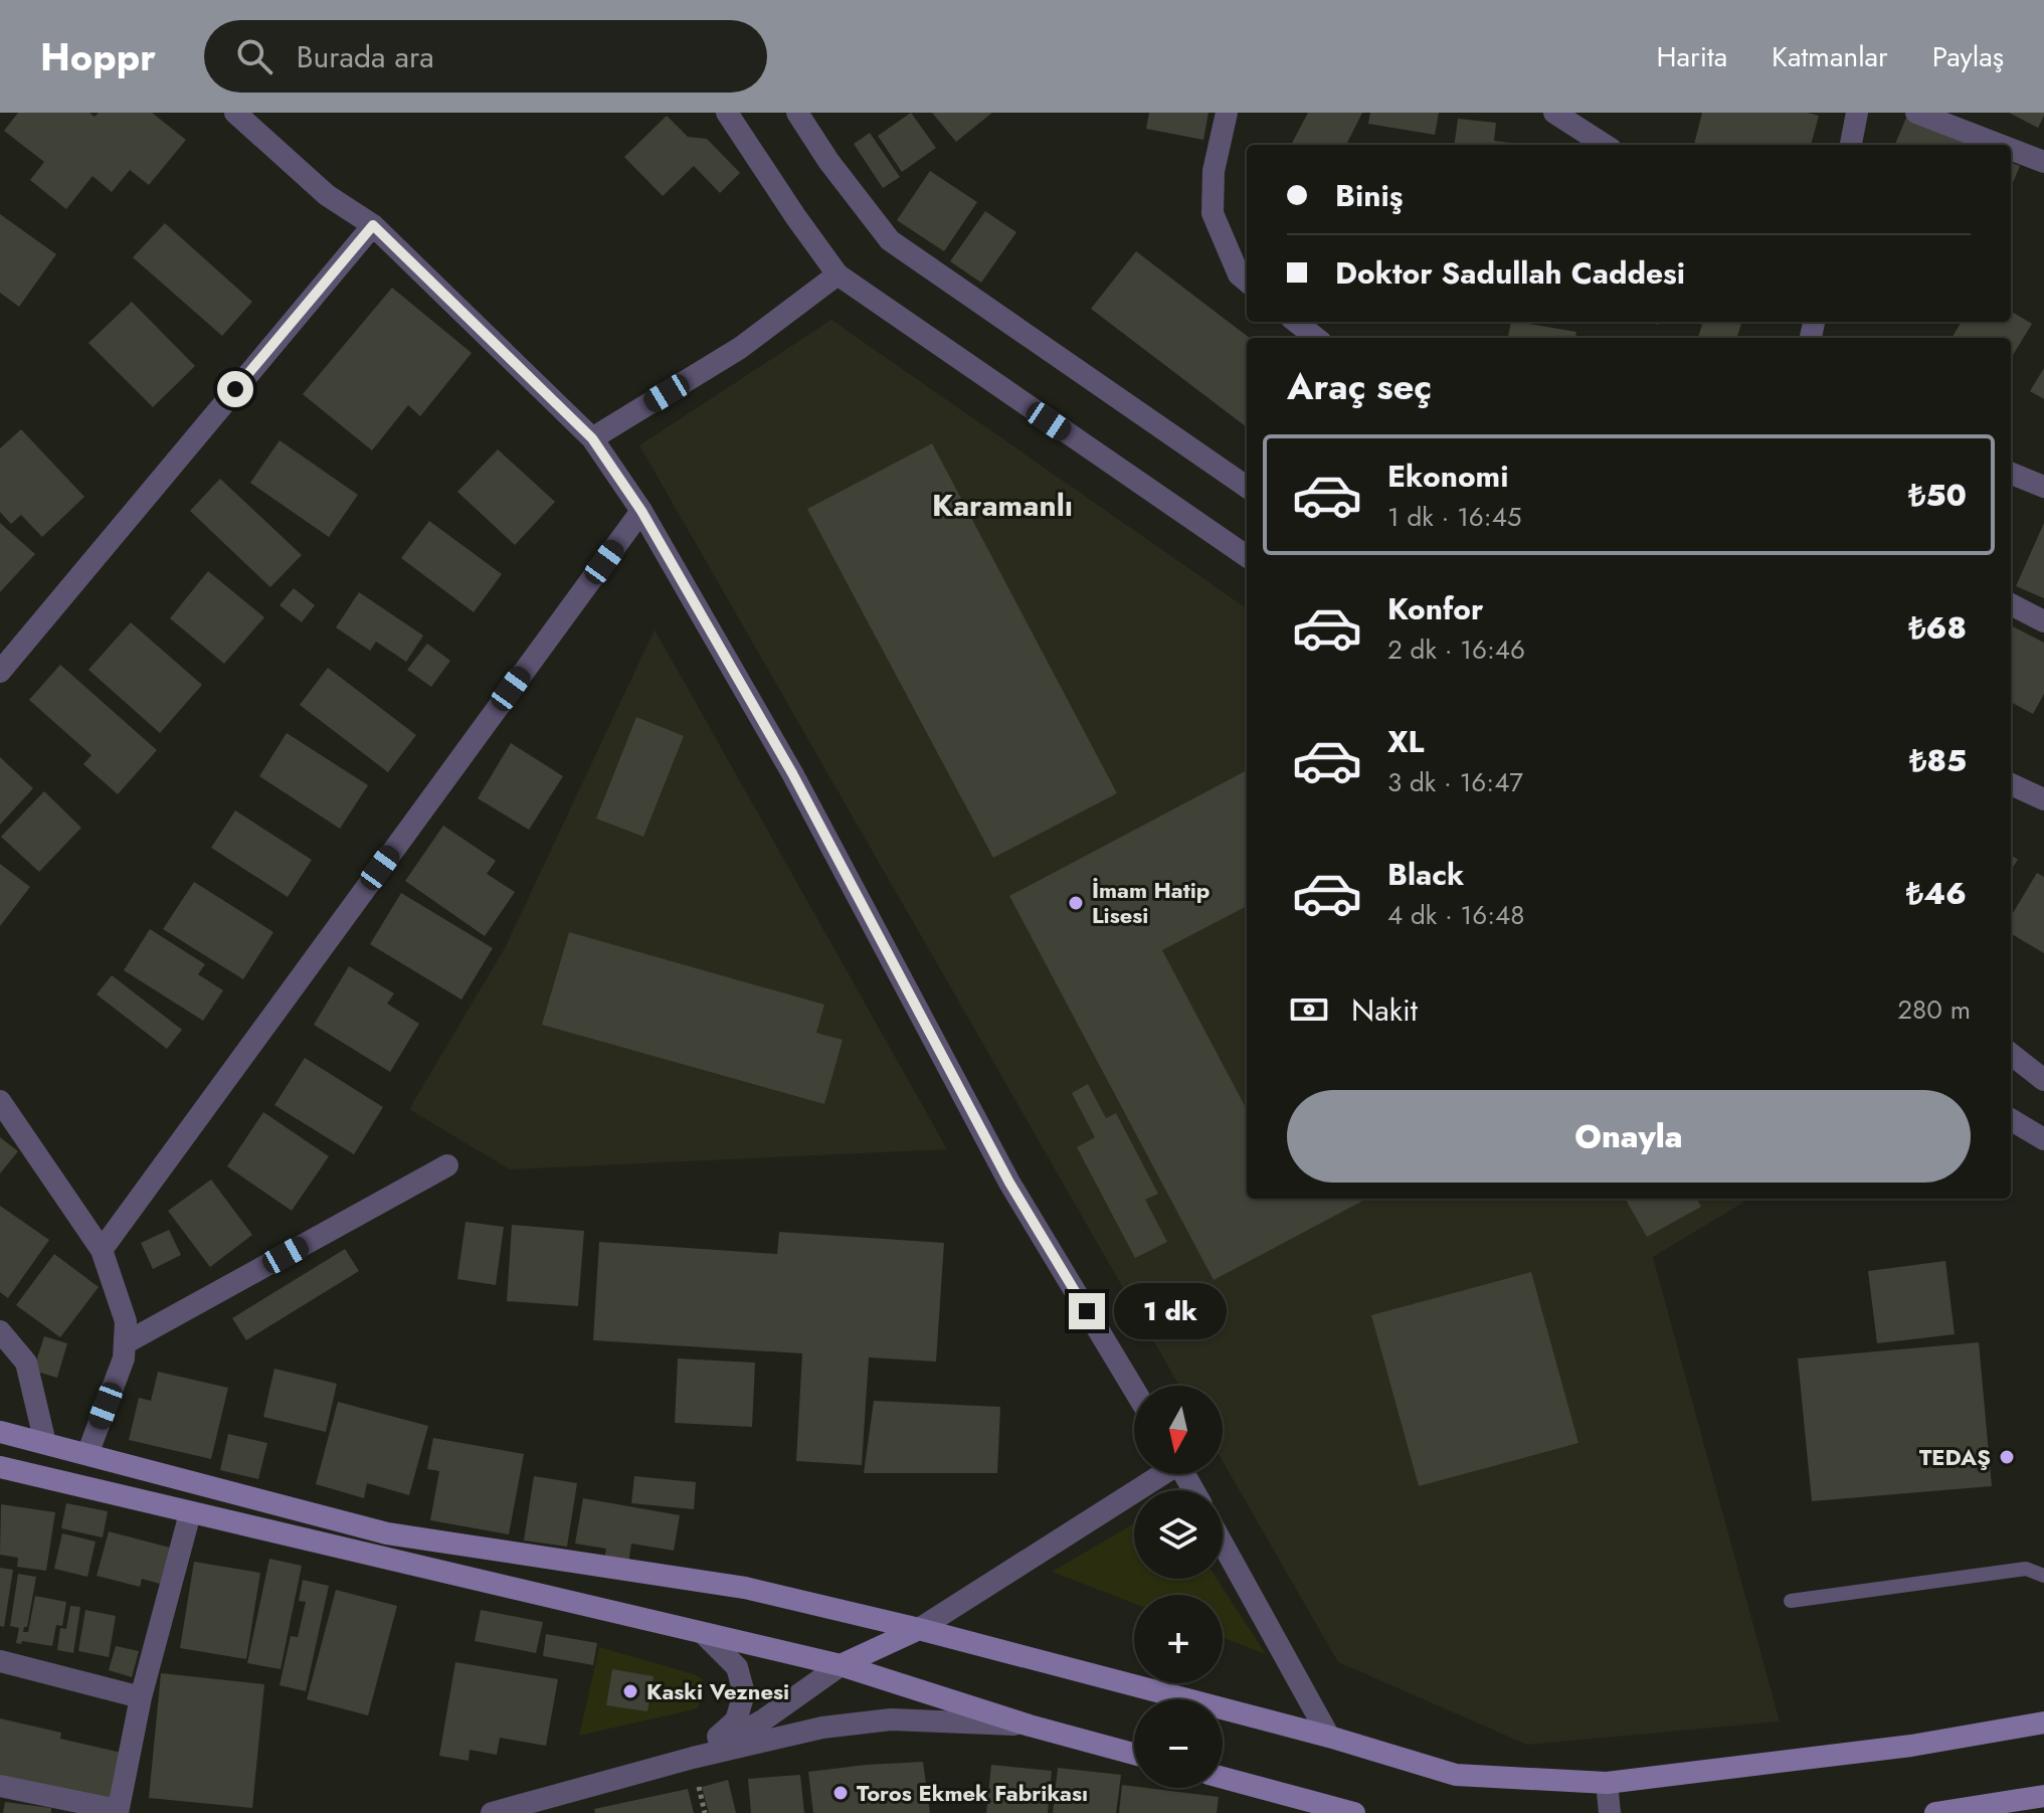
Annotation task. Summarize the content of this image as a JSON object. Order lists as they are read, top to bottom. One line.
{"districts":["Karamanlı"],"places":["İmam Hatip Lisesi","TEDAŞ","Kaski Veznesi","Toros Ekmek Fabrikası"],"north":"bottom","page":{"header":"Hoppr","search":"Burada ara","nav":["Harita","Katmanlar","Paylaş"],"banner":["Biniş","Doktor Sadullah Caddesi"],"heading":"Araç seç","list":[{"name":"Ekonomi","note":"1 dk · 16:45","value":"₺50"},{"name":"Konfor","note":"2 dk · 16:46","value":"₺68"},{"name":"XL","note":"3 dk · 16:47","value":"₺85"},{"name":"Black","note":"4 dk · 16:48","value":"₺46"}],"pay":["Nakit","280 m"],"buttons":"Onayla","bubble":"1 dk","map_buttons":["+","−"]}}
